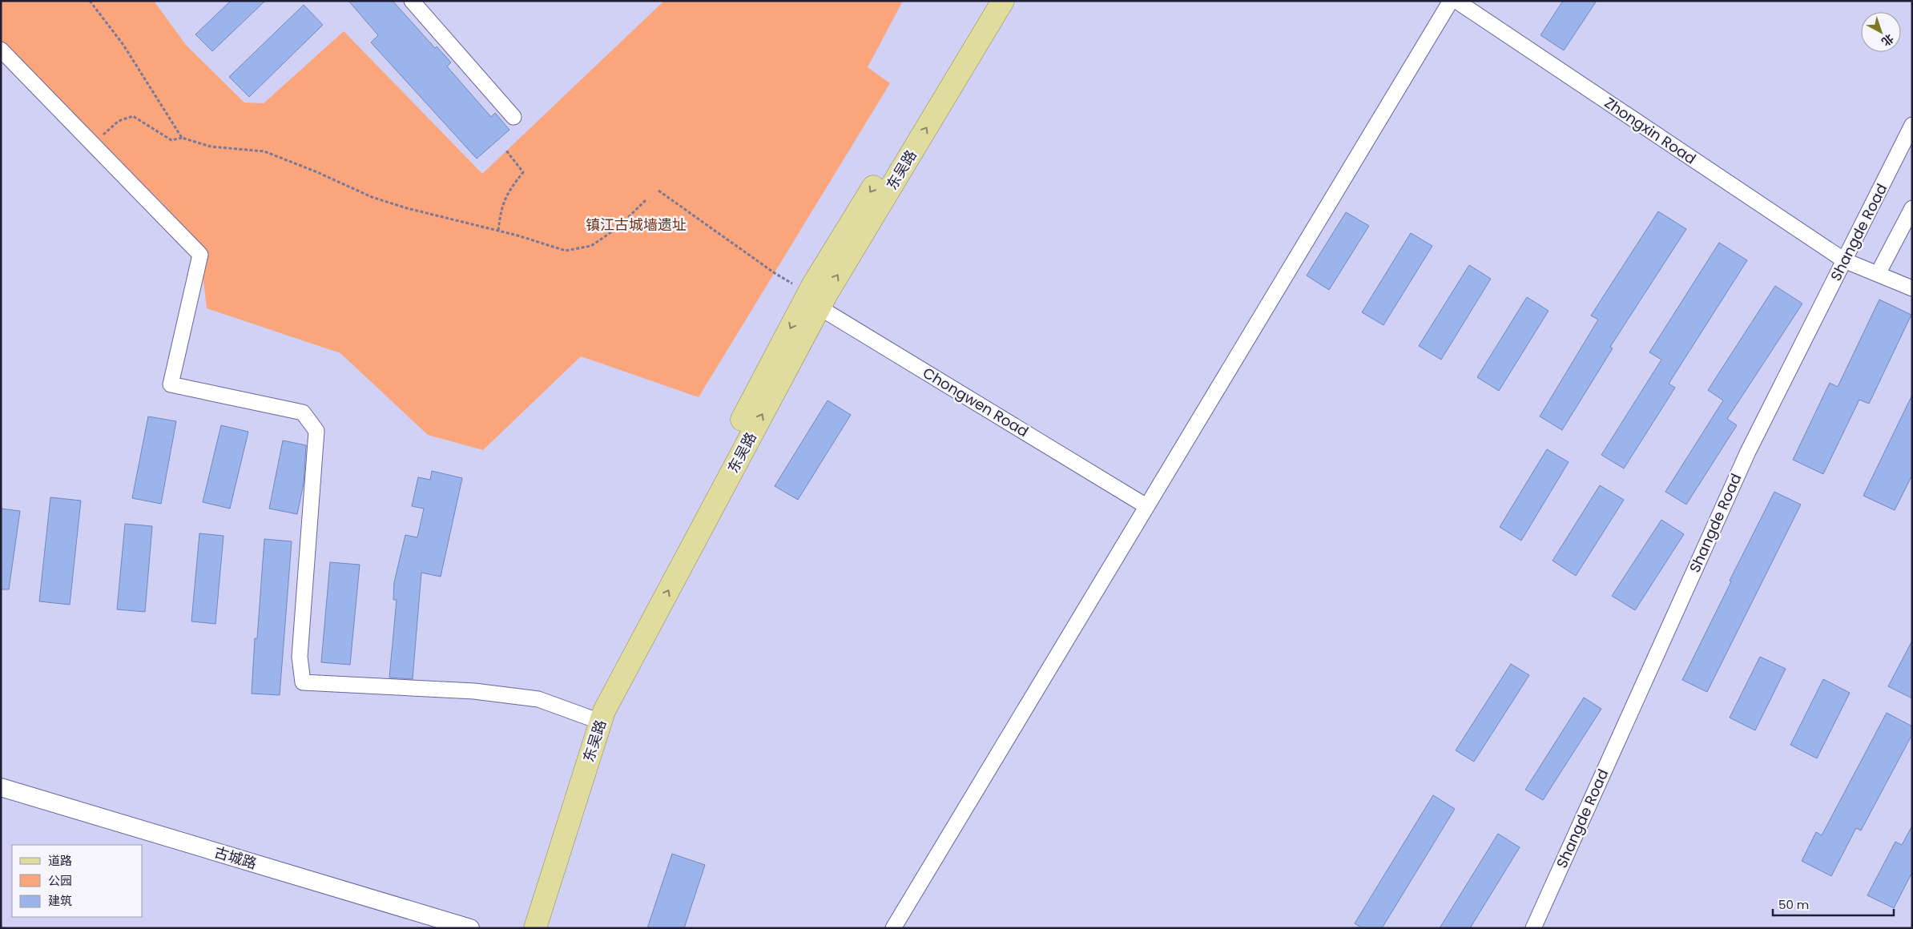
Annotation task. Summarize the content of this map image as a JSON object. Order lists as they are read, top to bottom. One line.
{"streets":{"main road":["东吴路"],"street":["Zhongxin Road","Shangde Road","Chongwen Road","古城路"]},"crossings":[["Zhongxin Road","Shangde Road"],["东吴路","Chongwen Road"]],"parks":["镇江古城墙遗址"],"legend":["道路","公园","建筑"],"scale_bar":"50 m","north":"bottom right"}
